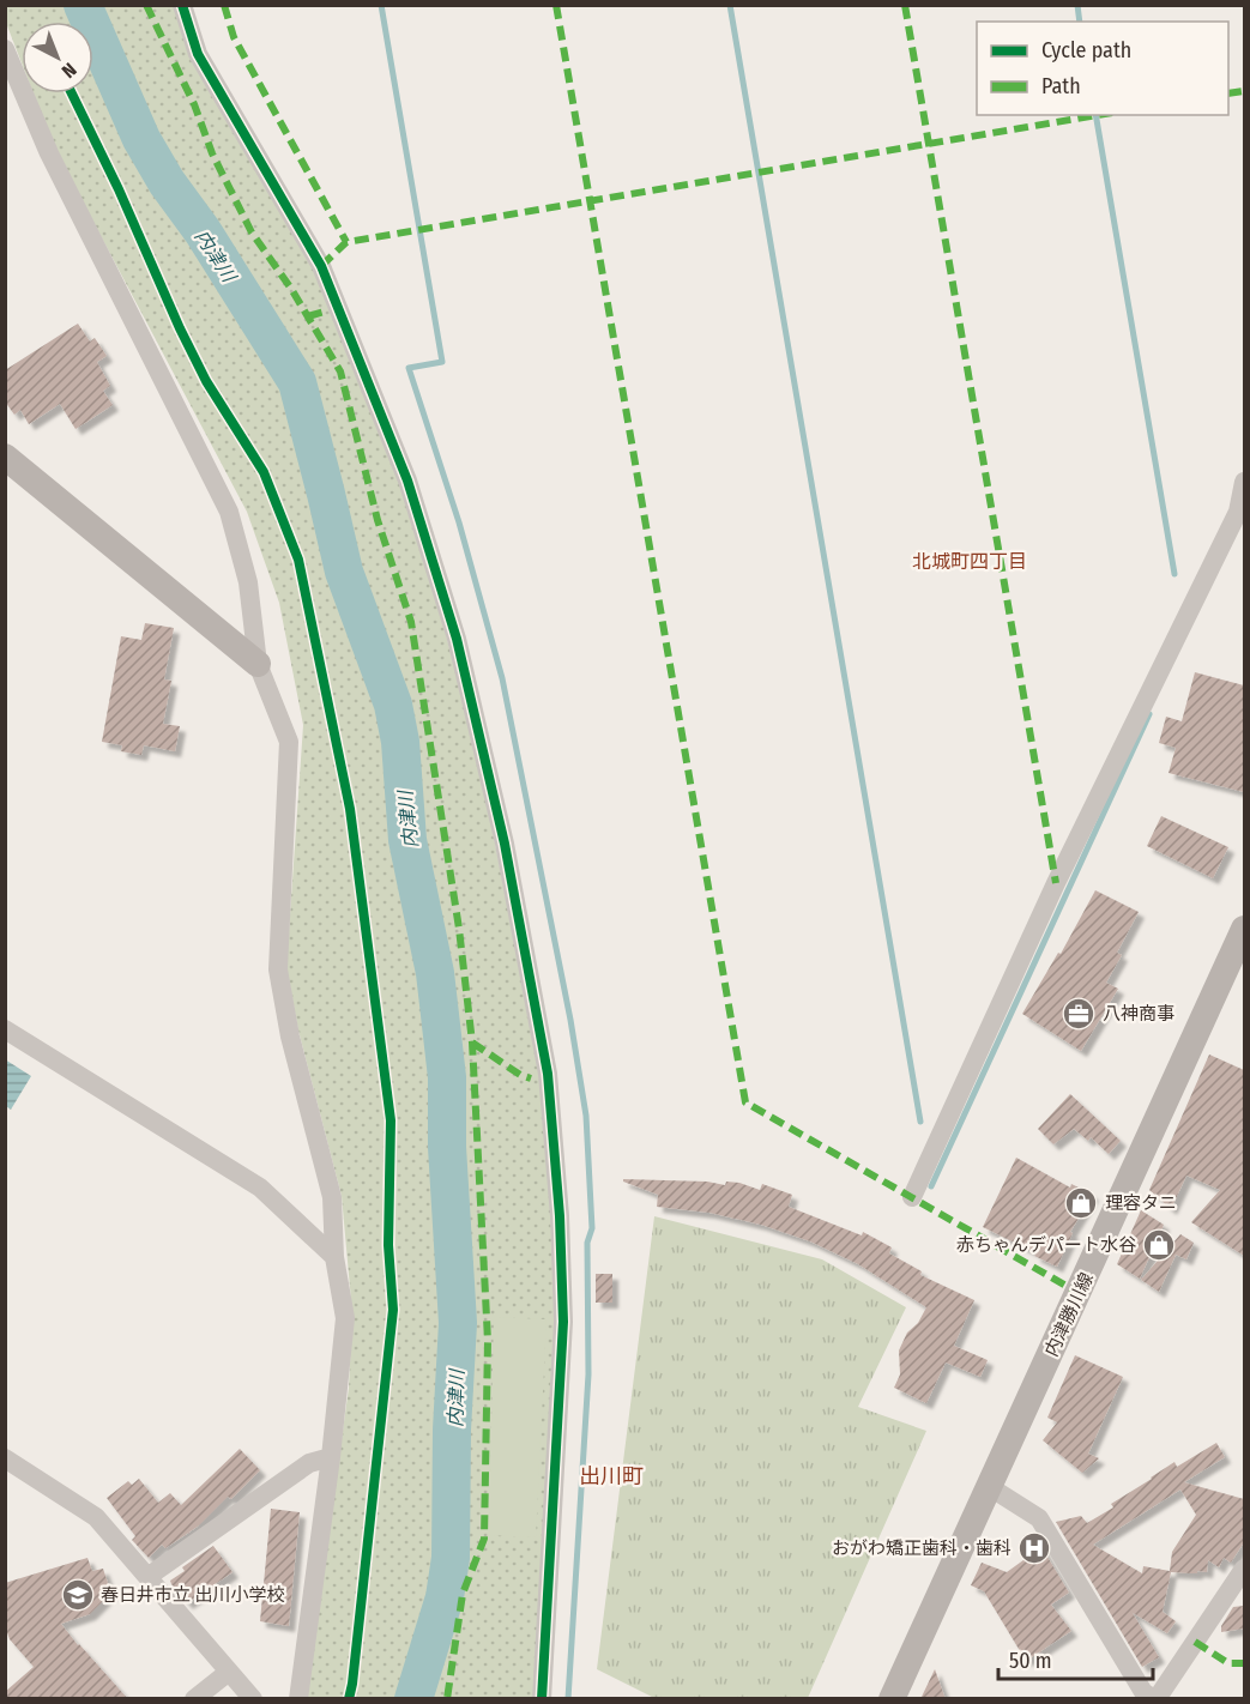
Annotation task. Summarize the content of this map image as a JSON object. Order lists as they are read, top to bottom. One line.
{"streets":{"main road":["内津勝川線"]},"districts":["北城町四丁目","出川町"],"water":["内津川"],"places":{"office":["八神商事"],"shop":["理容タニ","赤ちゃんデパート水谷"],"hospital":["おがわ矯正歯科・歯科"],"school or university":["春日井市立 出川小学校"]},"legend":["Cycle path","Path"],"scale_bar":"50 m","north":"bottom right"}
